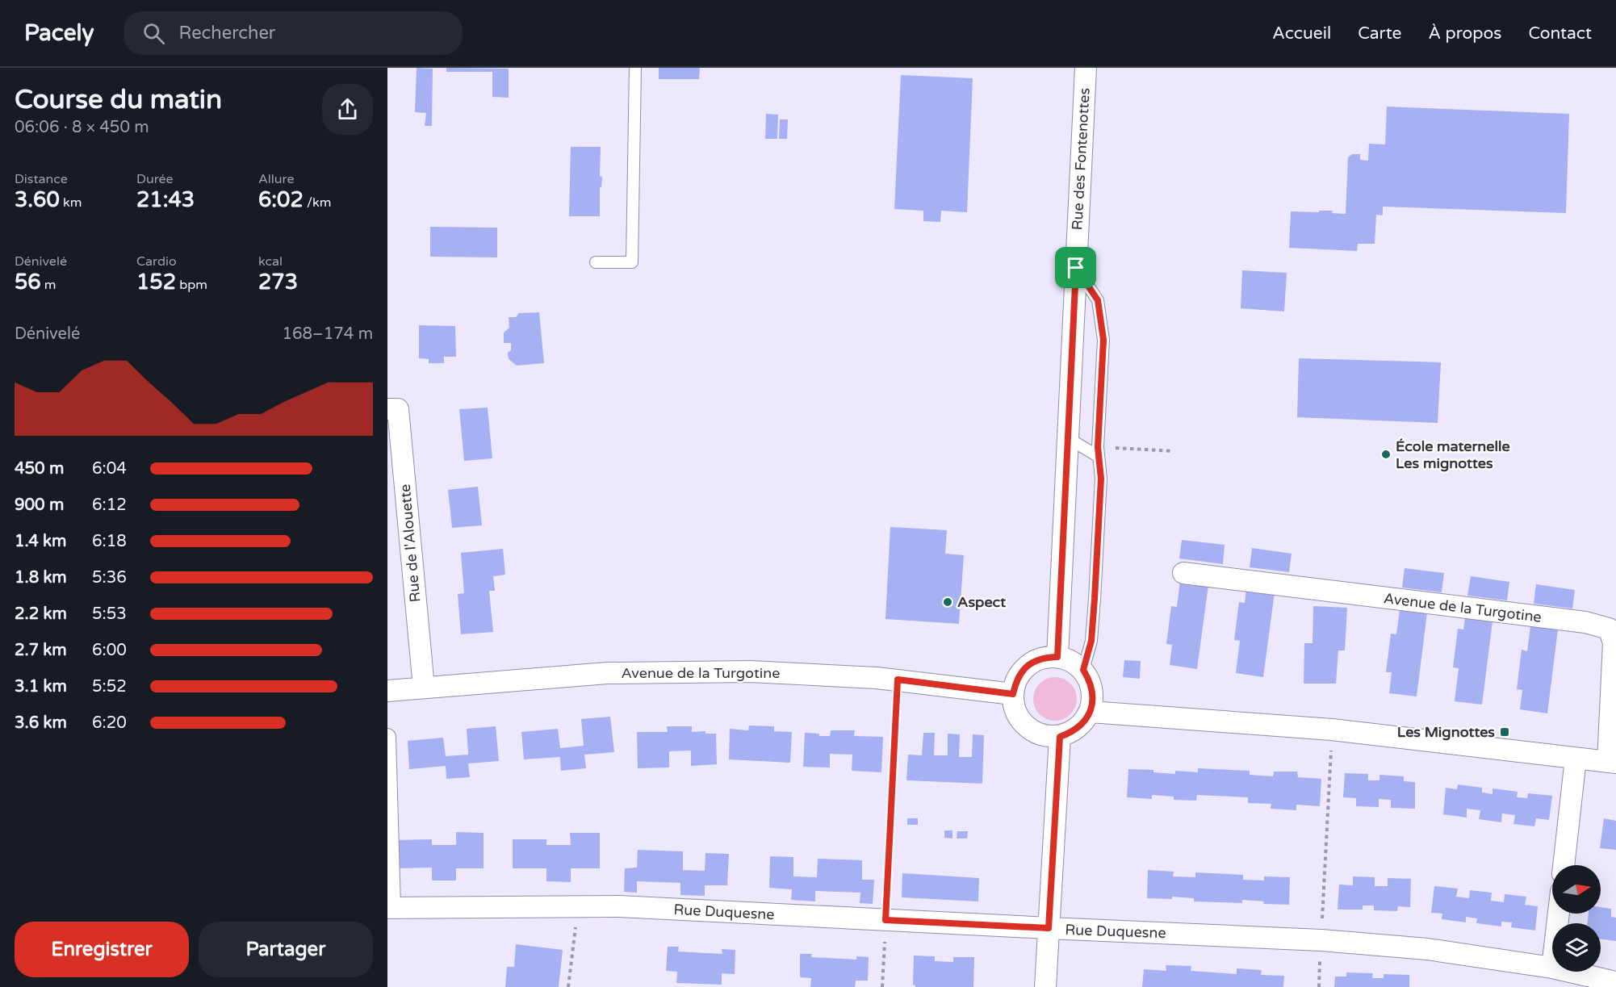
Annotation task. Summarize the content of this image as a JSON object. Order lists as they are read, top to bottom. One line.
{"streets":{"street":["Rue des Fontenottes","Rue de l'Alouette","Avenue de la Turgotine","Rue Duquesne"]},"crossings":[["Rue des Fontenottes","Avenue de la Turgotine"],["Rue de l'Alouette","Avenue de la Turgotine"]],"places":{"other":["École maternelle Les mignottes","Aspect"],"transit":["Les Mignottes"]},"north":"right","page":{"header":"Pacely","search":"Rechercher","nav":["Accueil","Carte","À propos","Contact"],"heading":["Course du matin","06:06 · 8 × 450 m"],"stats":[["Distance","3.60 km"],["Durée","21:43"],["Allure","6:02 /km"],["Dénivelé","56 m"],["Cardio","152 bpm"],["kcal","273"]],"chart":["Dénivelé","168–174 m"],"list":[{"name":"450 m","note":"6:04"},{"name":"900 m","note":"6:12"},{"name":"1.4 km","note":"6:18"},{"name":"1.8 km","note":"5:36"},{"name":"2.2 km","note":"5:53"},{"name":"2.7 km","note":"6:00"},{"name":"3.1 km","note":"5:52"},{"name":"3.6 km","note":"6:20"}],"buttons":["Enregistrer","Partager"]}}
